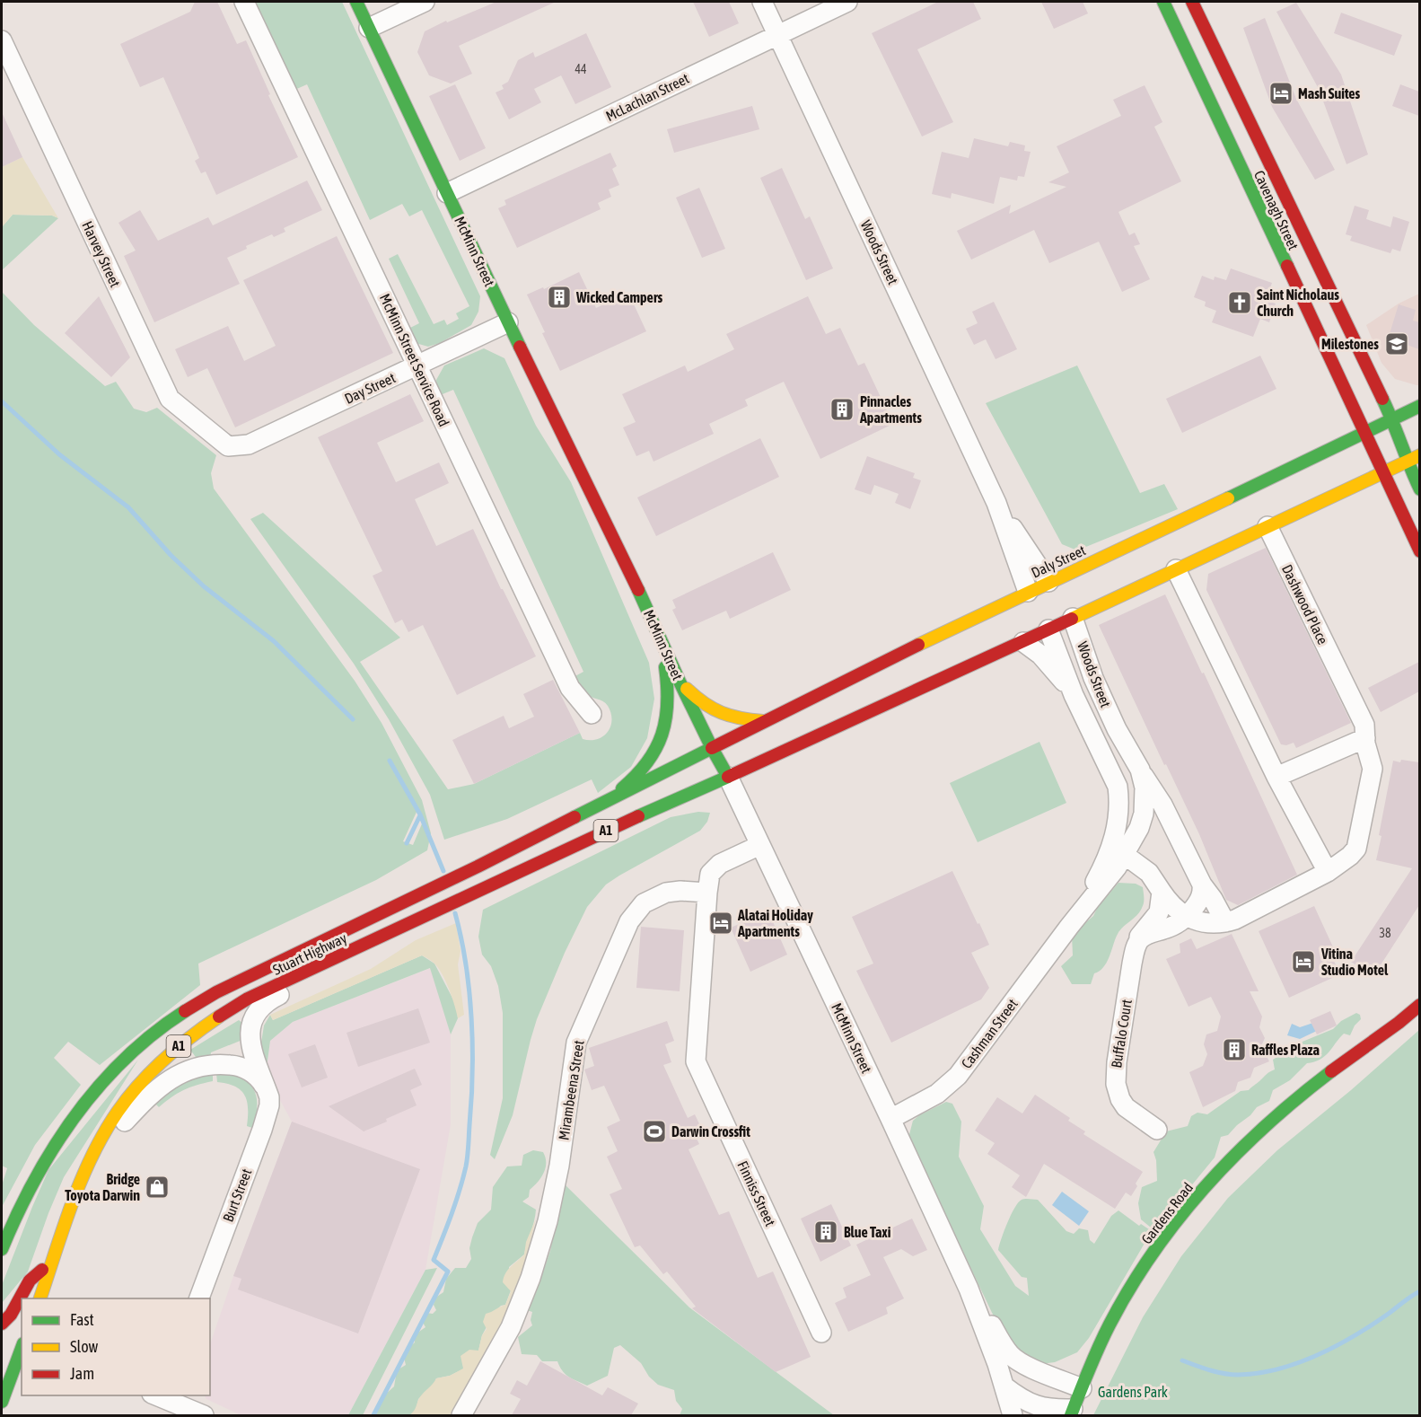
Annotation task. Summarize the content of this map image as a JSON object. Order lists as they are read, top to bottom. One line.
{"streets":{"main road":["Cavenagh Street","McMinn Street","Daly Street","A1","Stuart Highway","Gardens Road"],"street":["McLachlan Street","Woods Street","Harvey Street","McMinn Street Service Road","Day Street","Dashwood Place","Cashman Street","Buffalo Court","Mirambeena Street","Finniss Street","Burt Street"]},"crossings":[["McLachlan Street","McMinn Street"],["McLachlan Street","Woods Street"],["Cavenagh Street","Daly Street"],["McMinn Street","Day Street"],["McMinn Street","Daly Street"],["McMinn Street","Stuart Highway"],["McMinn Street","Cashman Street"],["Woods Street","Daly Street"],["Woods Street","Cashman Street"],["Harvey Street","Day Street"],["McMinn Street Service Road","Day Street"],["Daly Street","Stuart Highway"],["Stuart Highway","Burt Street"],["Mirambeena Street","Finniss Street"]],"parks":["Gardens Park"],"places":{"hotel":["Mash Suites","Alatai Holiday Apartments","Vitina Studio Motel"],"building":["Wicked Campers","Pinnacles Apartments","Raffles Plaza","Blue Taxi"],"church":["Saint Nicholaus Church"],"school or university":["Milestones"],"sports":["Darwin Crossfit"],"shop":["Bridge Toyota Darwin"]},"house_numbers":["44","38"],"legend":["Fast","Slow","Jam"]}
